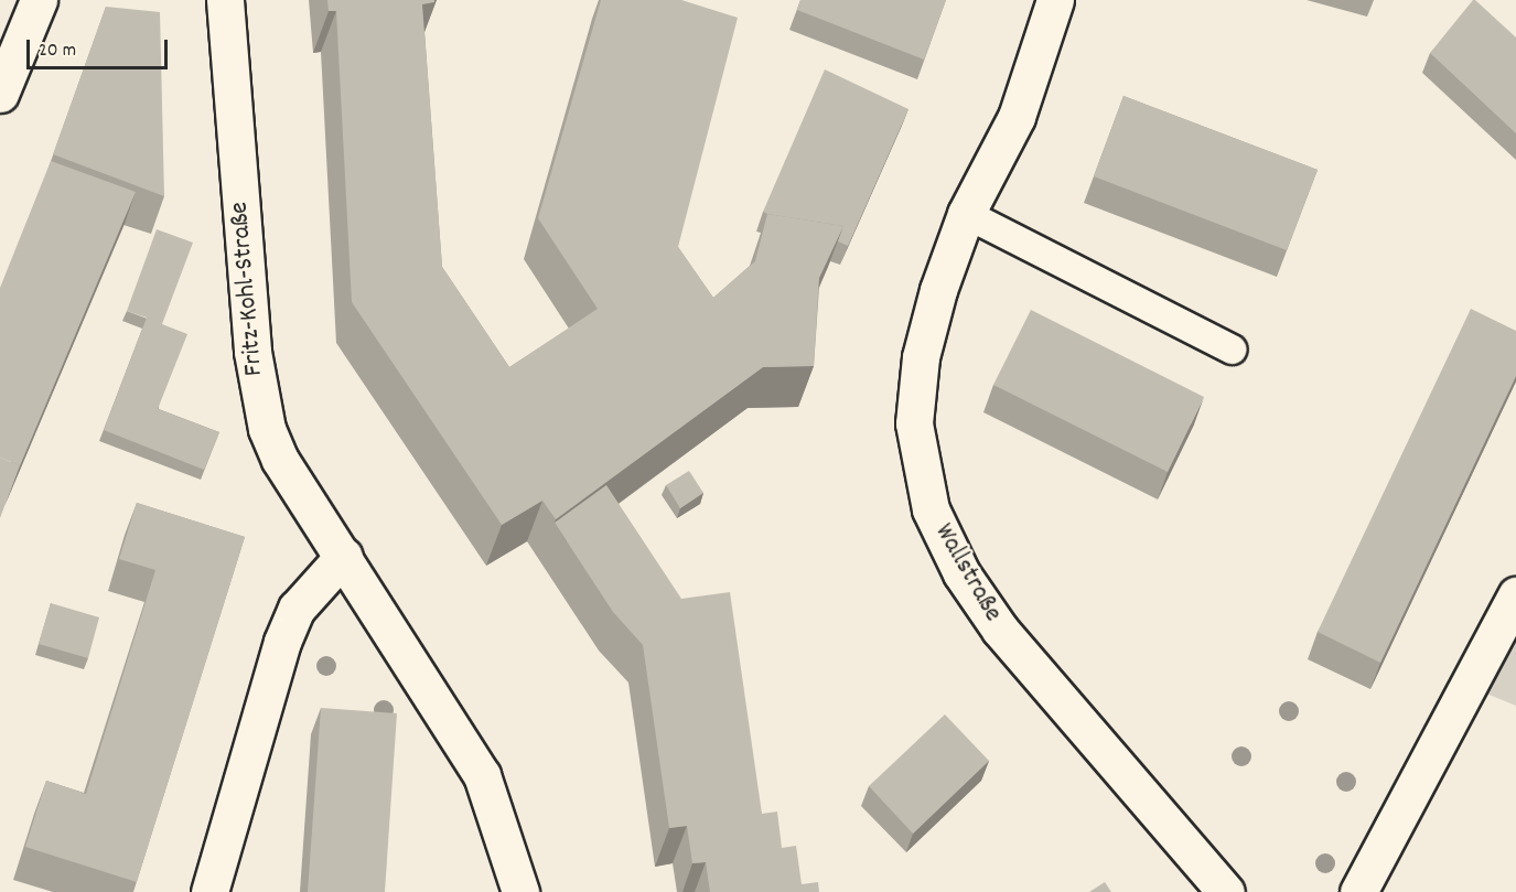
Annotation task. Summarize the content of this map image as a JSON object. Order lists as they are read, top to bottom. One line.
{"streets":{"street":["Fritz-Kohl-Straße","Wallstraße"]},"scale_bar":"20 m"}
